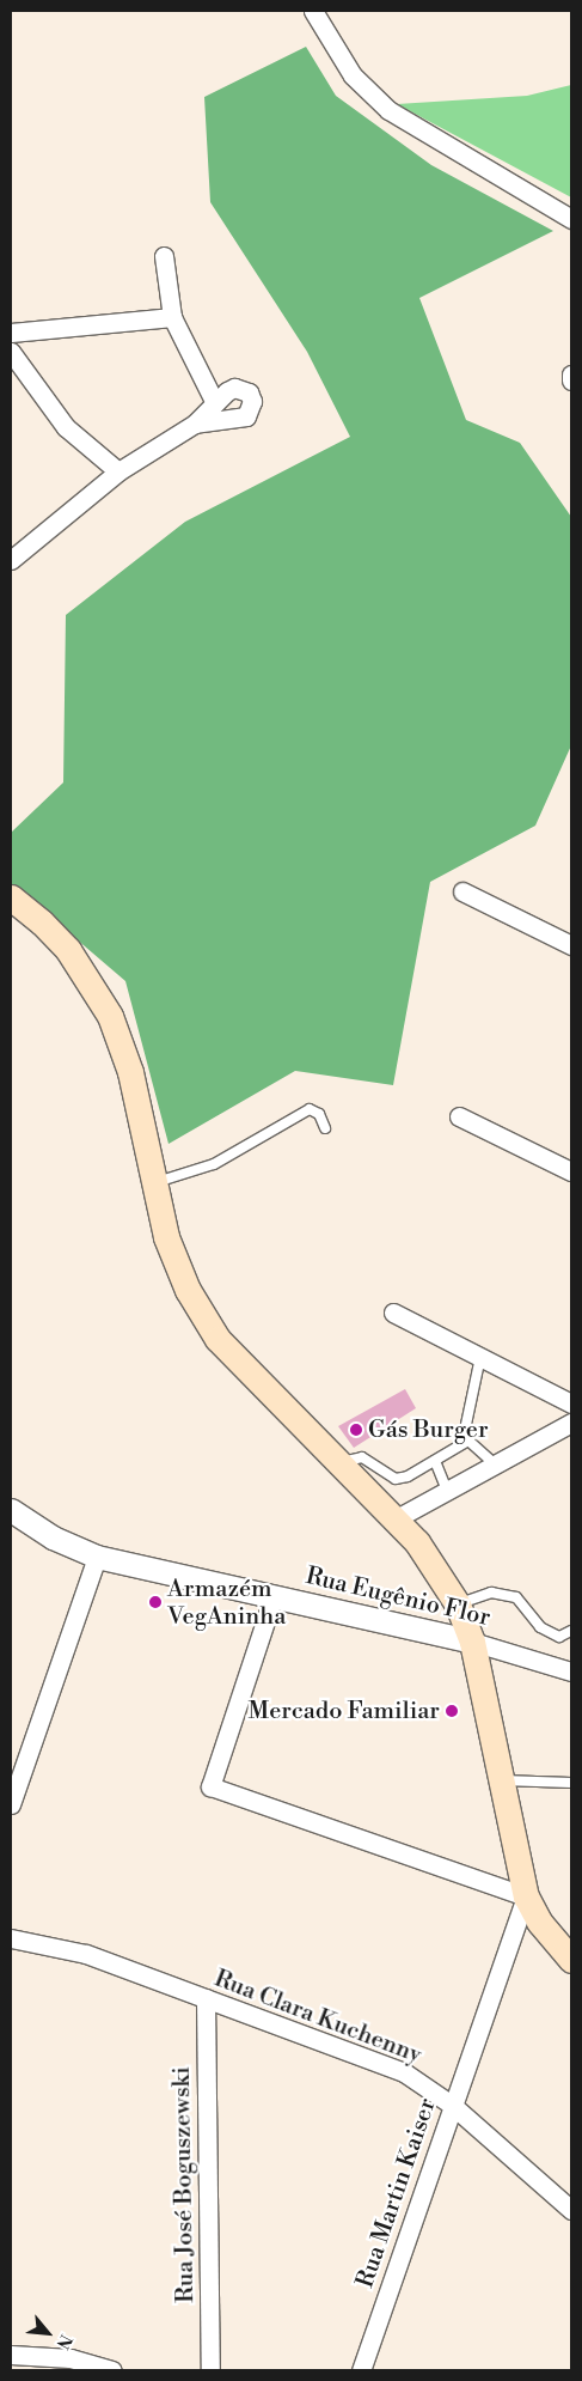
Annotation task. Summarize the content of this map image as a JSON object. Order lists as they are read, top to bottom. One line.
{"streets":{"street":["Rua Eugênio Flor","Rua Clara Kuchenny","Rua José Boguszewski","Rua Martin Kaiser"]},"crossings":[["Rua Clara Kuchenny","Rua José Boguszewski"],["Rua Clara Kuchenny","Rua Martin Kaiser"]],"places":["Gás Burger","Armazém VegAninha","Mercado Familiar"],"north":"bottom right"}
